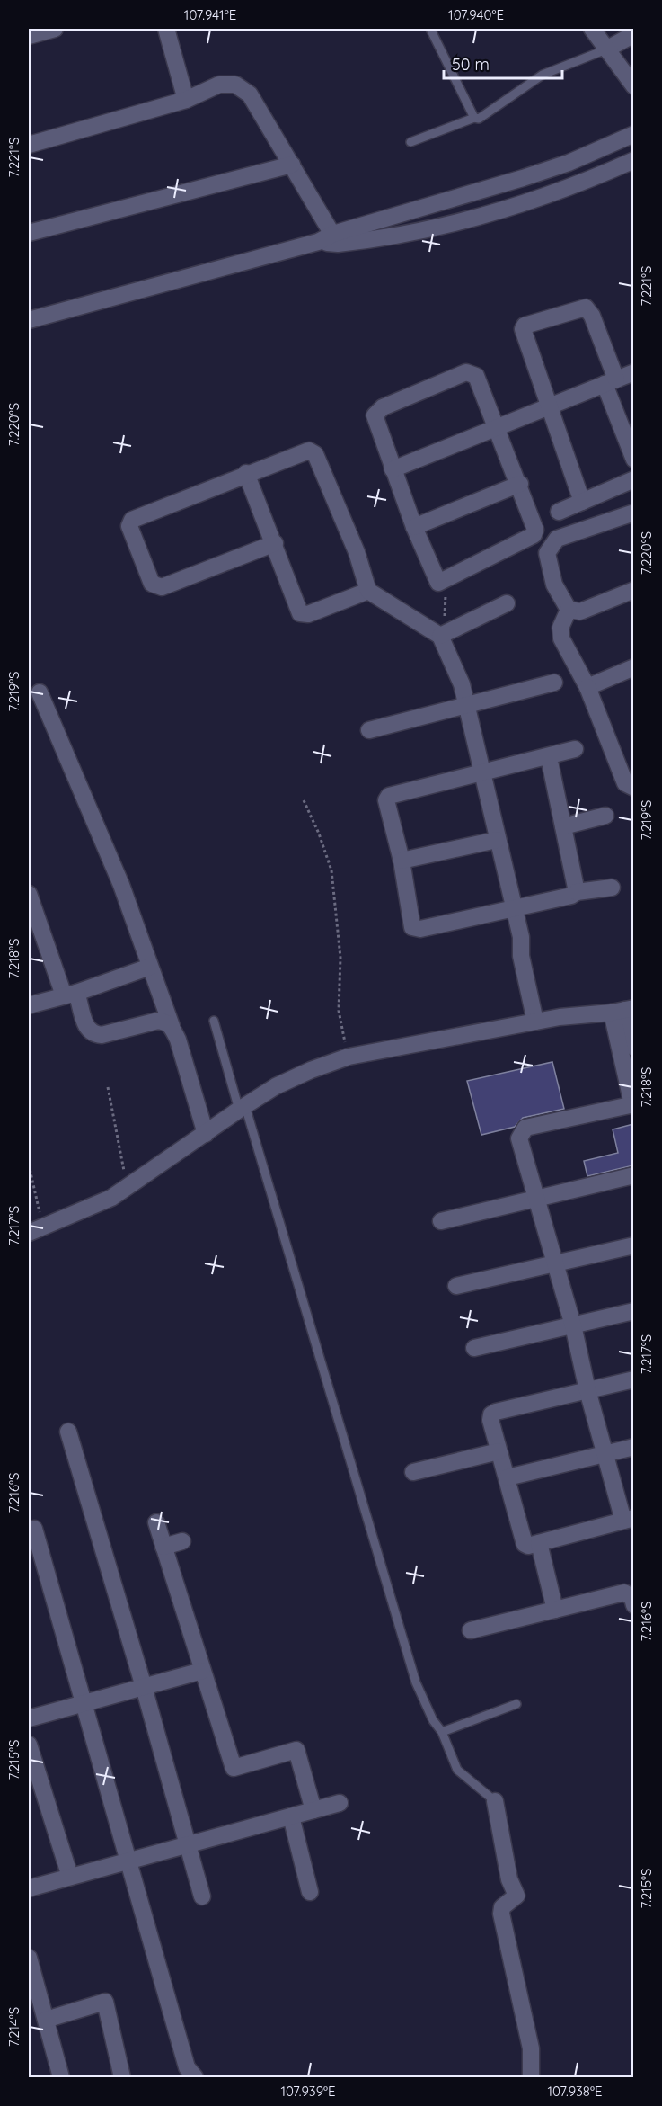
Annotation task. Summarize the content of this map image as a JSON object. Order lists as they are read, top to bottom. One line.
{"scale_bar":"50 m","coordinates":["107.941°E","107.940°E","7.221°S","7.220°S","7.219°S","7.218°S","7.217°S","7.216°S","7.215°S","7.214°S","107.939°E","107.938°E"]}
